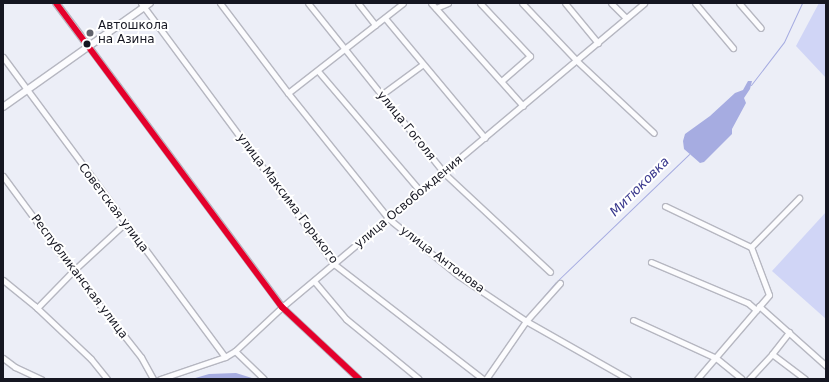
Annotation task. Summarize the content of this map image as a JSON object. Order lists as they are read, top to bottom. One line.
{"streets":{"street":["улица Гоголя","улица Максима Горького","улица Освобождения","Советская улица","улица Антонова","Республиканская улица"]},"crossings":[["улица Гоголя","улица Освобождения"],["улица Максима Горького","улица Освобождения"],["улица Освобождения","Советская улица"],["улица Освобождения","улица Антонова"]],"water":["Митюковка"],"places":["Автошкола на Азина"]}
